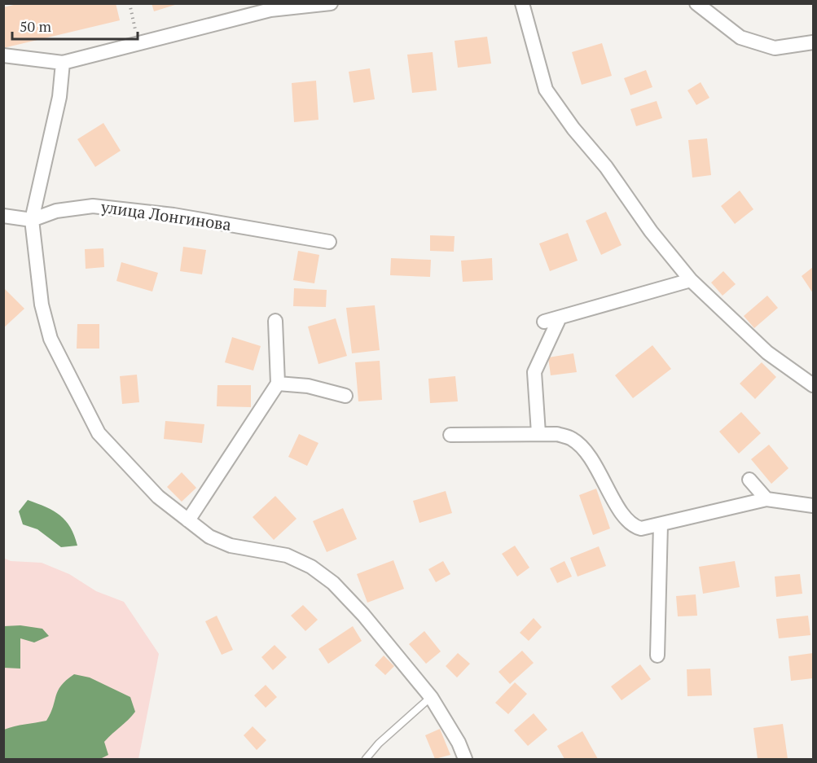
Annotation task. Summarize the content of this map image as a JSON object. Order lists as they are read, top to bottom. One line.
{"streets":{"street":["улица Лонгинова"]},"scale_bar":"50 m"}
